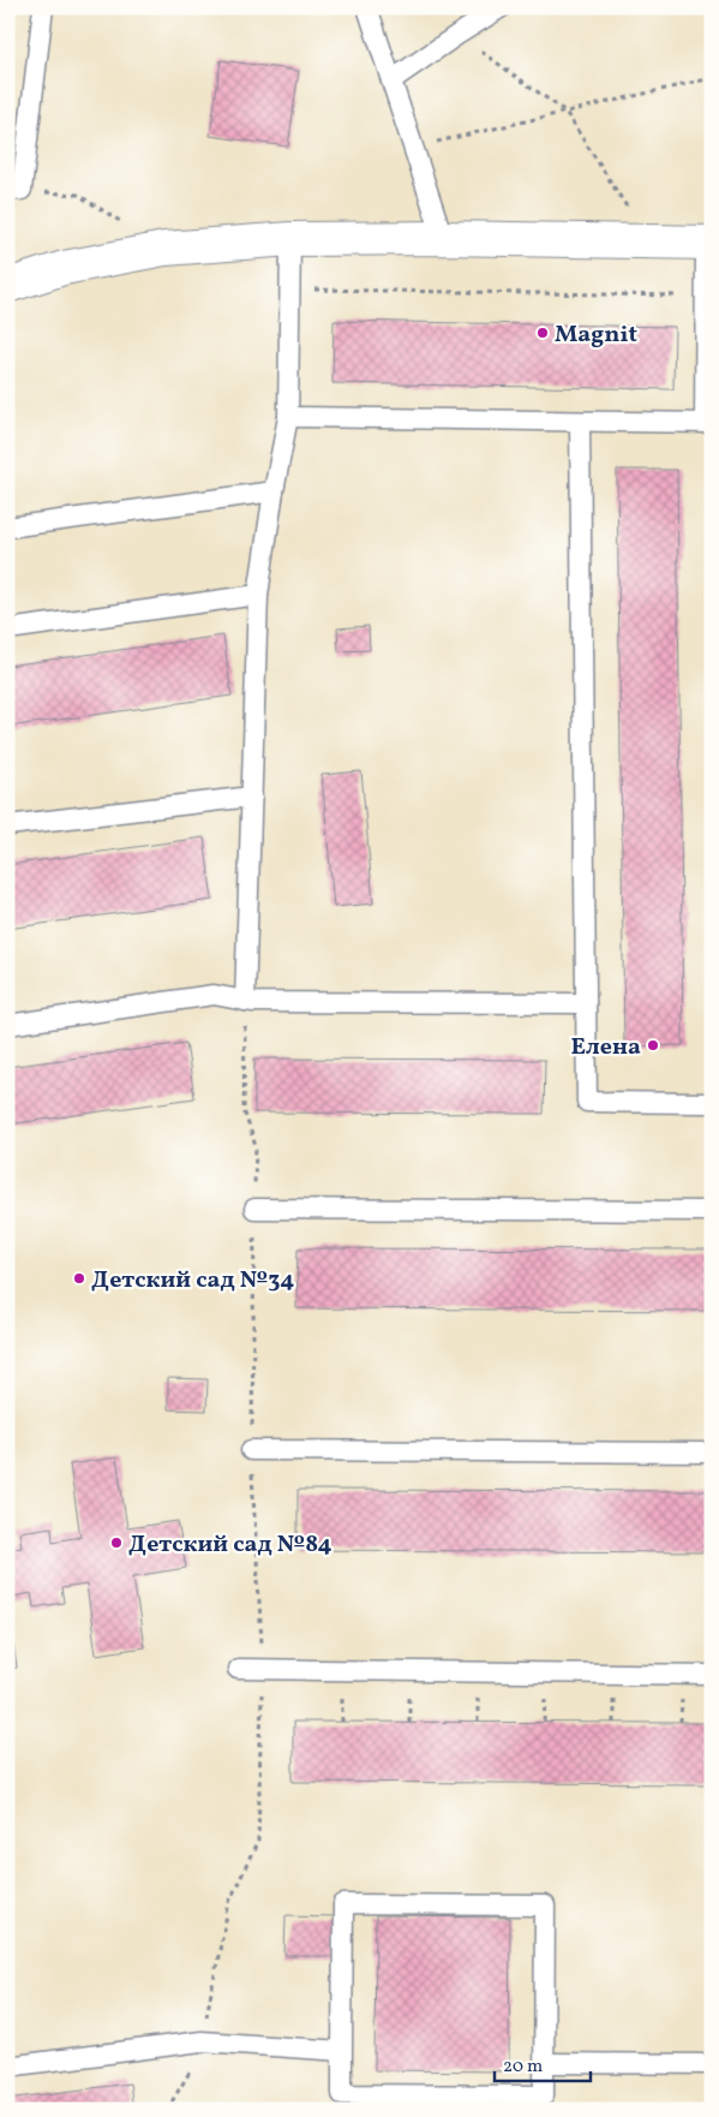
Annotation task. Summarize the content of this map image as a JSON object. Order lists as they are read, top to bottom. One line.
{"places":["Magnit","Елена","Детский сад №34","Детский сад №84"],"scale_bar":"20 m"}
